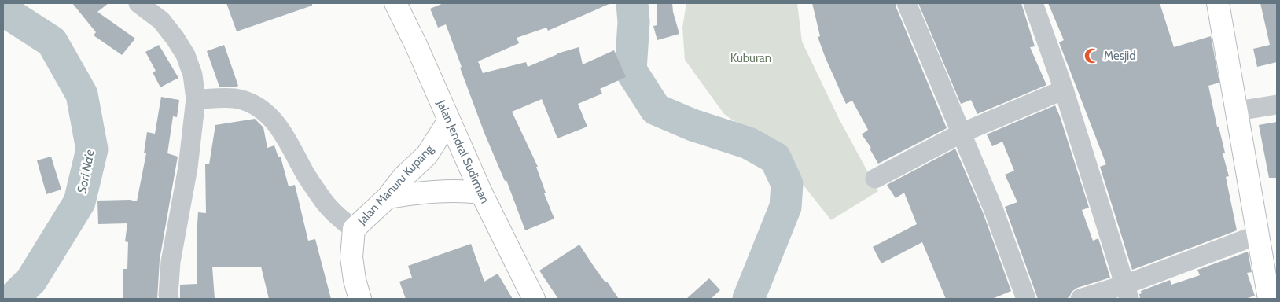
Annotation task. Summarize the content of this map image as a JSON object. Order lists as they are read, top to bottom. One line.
{"streets":{"main road":["Jalan Jendral Sudirman","Jalan Manuru Kupang"]},"crossings":[["Jalan Jendral Sudirman","Jalan Manuru Kupang"]],"water":["Sori Na'e"],"parks":["Kuburan"],"places":{"mosque":["Mesjid"]}}
